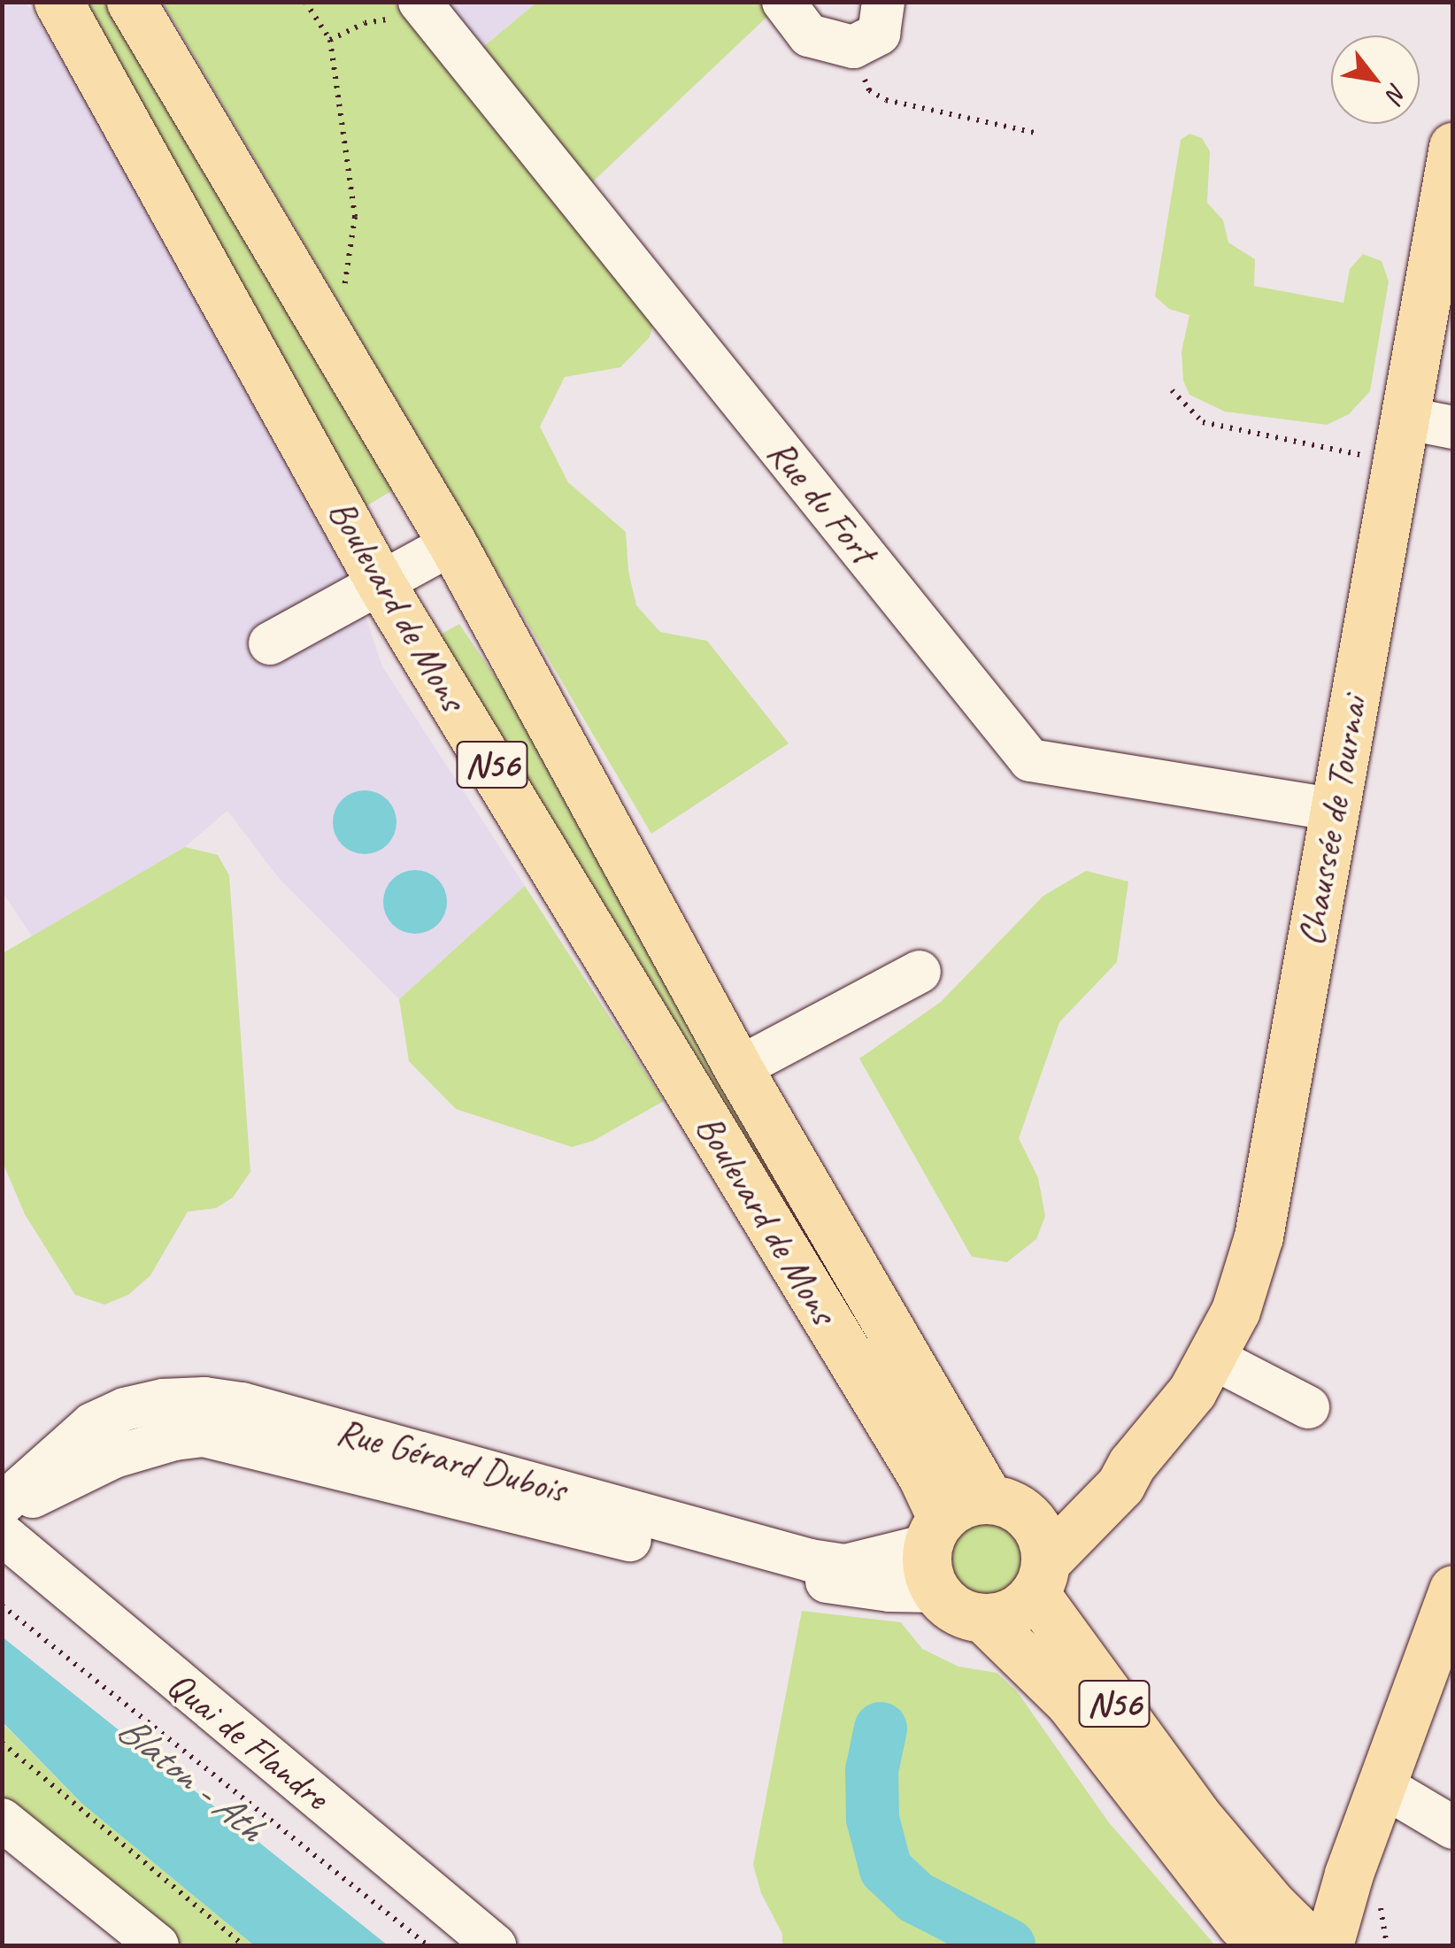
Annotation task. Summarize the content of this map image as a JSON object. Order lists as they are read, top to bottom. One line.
{"streets":{"main road":["Boulevard de Mons","N56","Chaussée de Tournai"],"street":["Rue du Fort","Rue Gérard Dubois","Quai de Flandre"]},"crossings":[["Rue du Fort","Chaussée de Tournai"],["Boulevard de Mons","N56"],["Boulevard de Mons","Chaussée de Tournai"],["Boulevard de Mons","Rue Gérard Dubois"],["N56","Chaussée de Tournai"],["N56","Rue Gérard Dubois"],["Chaussée de Tournai","Rue Gérard Dubois"]],"water":["Blaton - Ath"],"north":"bottom right"}
